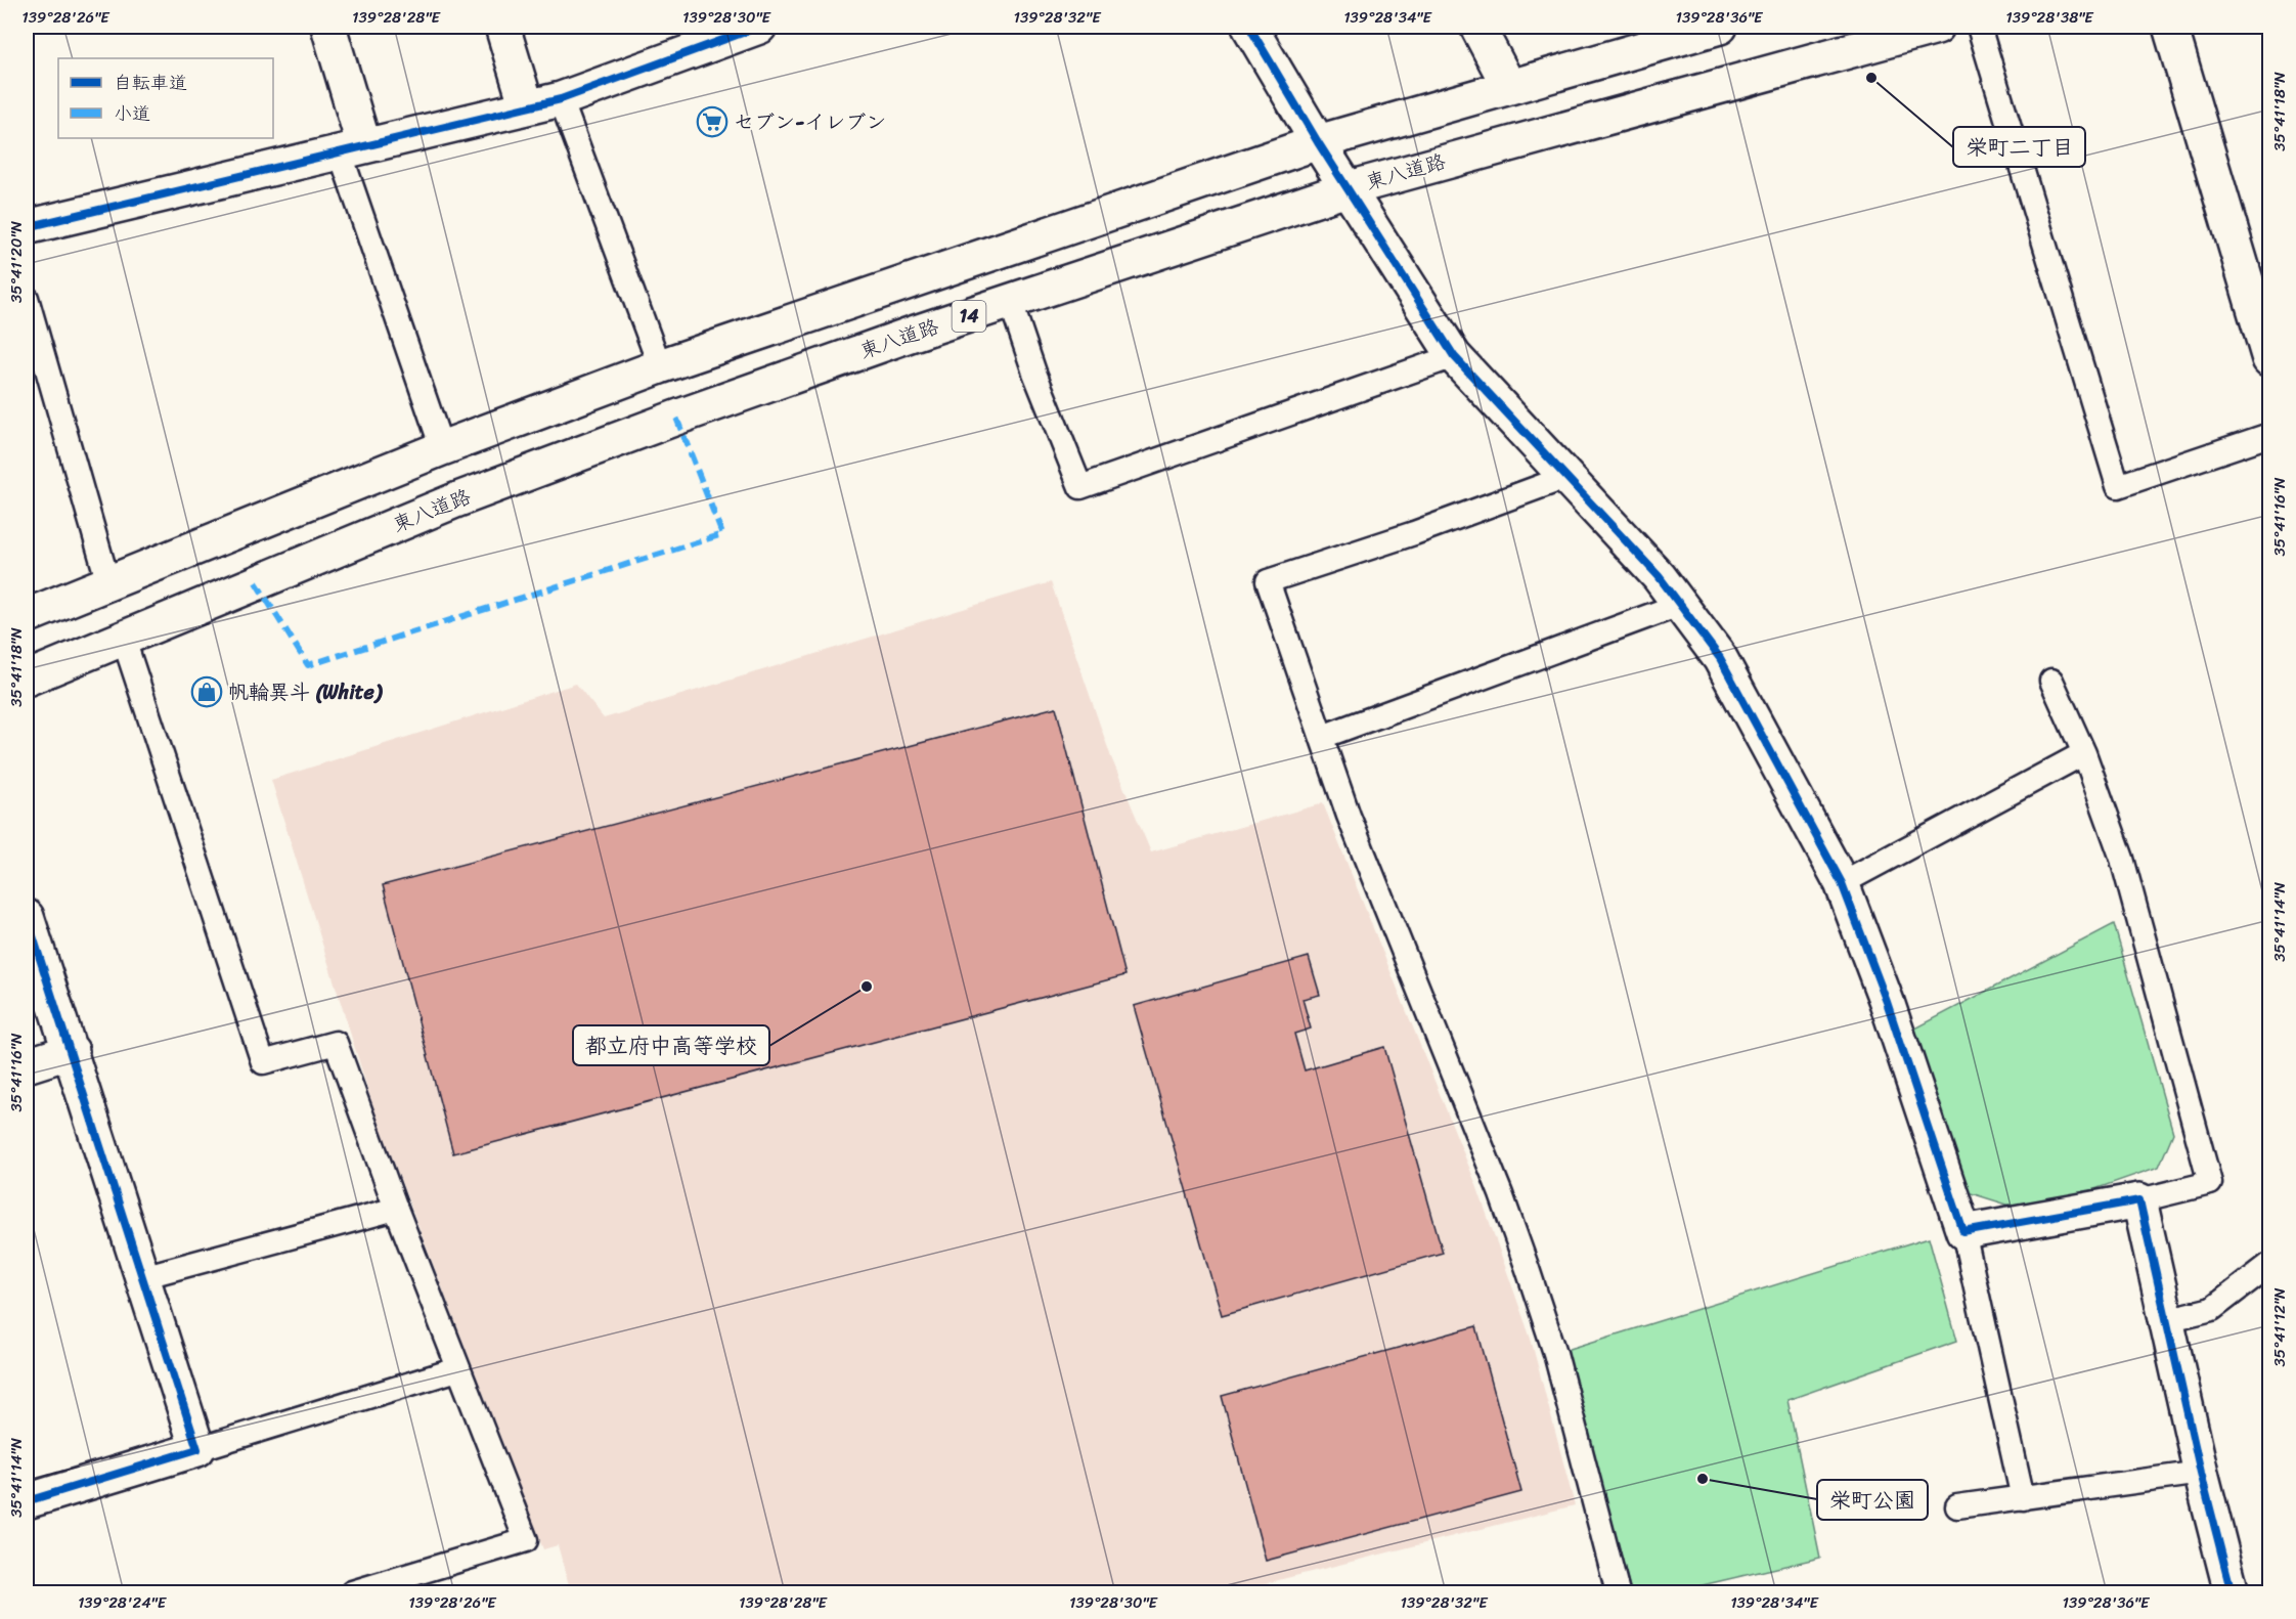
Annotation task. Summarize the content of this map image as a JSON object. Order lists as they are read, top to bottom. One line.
{"streets":{"street":["東八道路","14"]},"places":{"other":["栄町二丁目","都立府中高等学校","栄町公園"],"supermarket":["セブン-イレブン"],"shop":["帆輪異斗 (White)"]},"legend":["自転車道","小道"],"coordinates":["139°28'26\"E","139°28'28\"E","139°28'30\"E","139°28'32\"E","139°28'34\"E","139°28'36\"E","139°28'38\"E","35°41'18\"N","35°41'20\"N","35°41'16\"N","35°41'14\"N","35°41'12\"N","139°28'24\"E"]}
